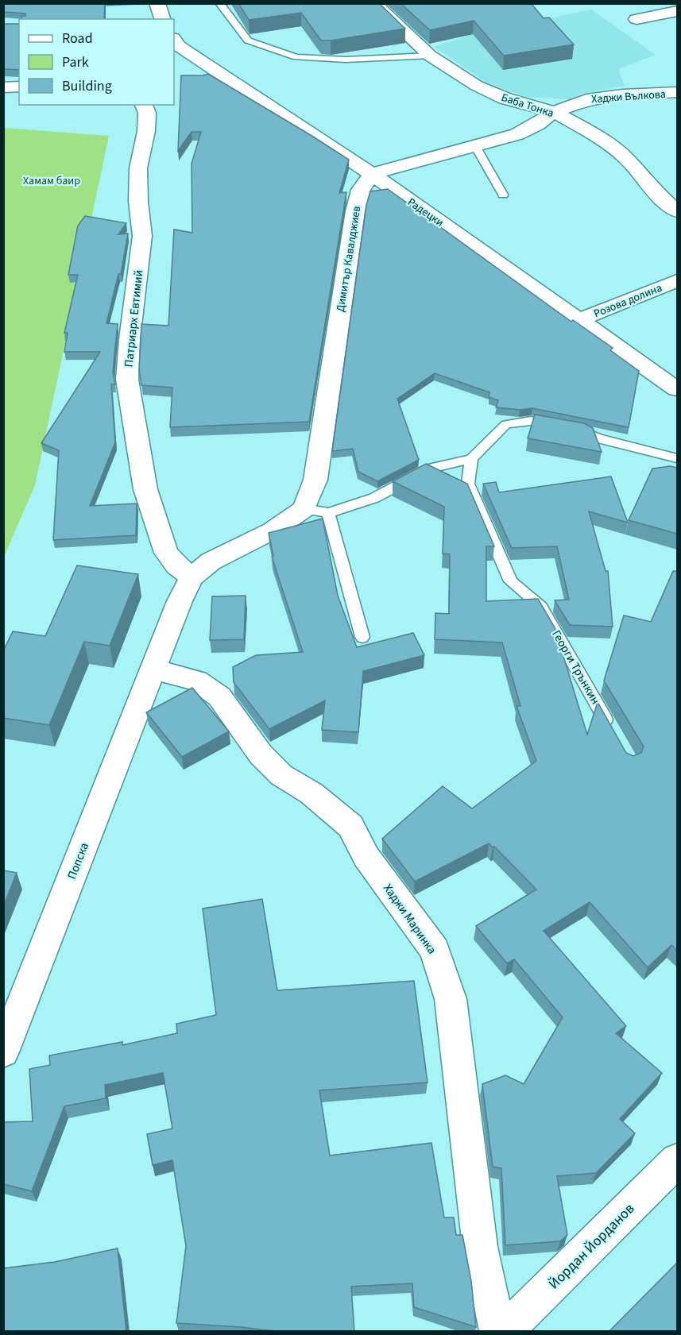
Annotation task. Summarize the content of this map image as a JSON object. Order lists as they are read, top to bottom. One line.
{"streets":{"street":["Хаджи Вълкова","Баба Тонка","Радецки","Димитър Кавалджиев","Розова долина","Патриарх Евтимий","Попска","Хаджи Маринка","Йордан Йорданов"],"lane":["Георги Трънкин"]},"crossings":[["Хаджи Вълкова","Баба Тонка"],["Радецки","Димитър Кавалджиев"],["Радецки","Розова долина"],["Патриарх Евтимий","Попска"],["Попска","Хаджи Маринка"]],"parks":["Хамам баир"],"legend":["Road","Park","Building"]}
